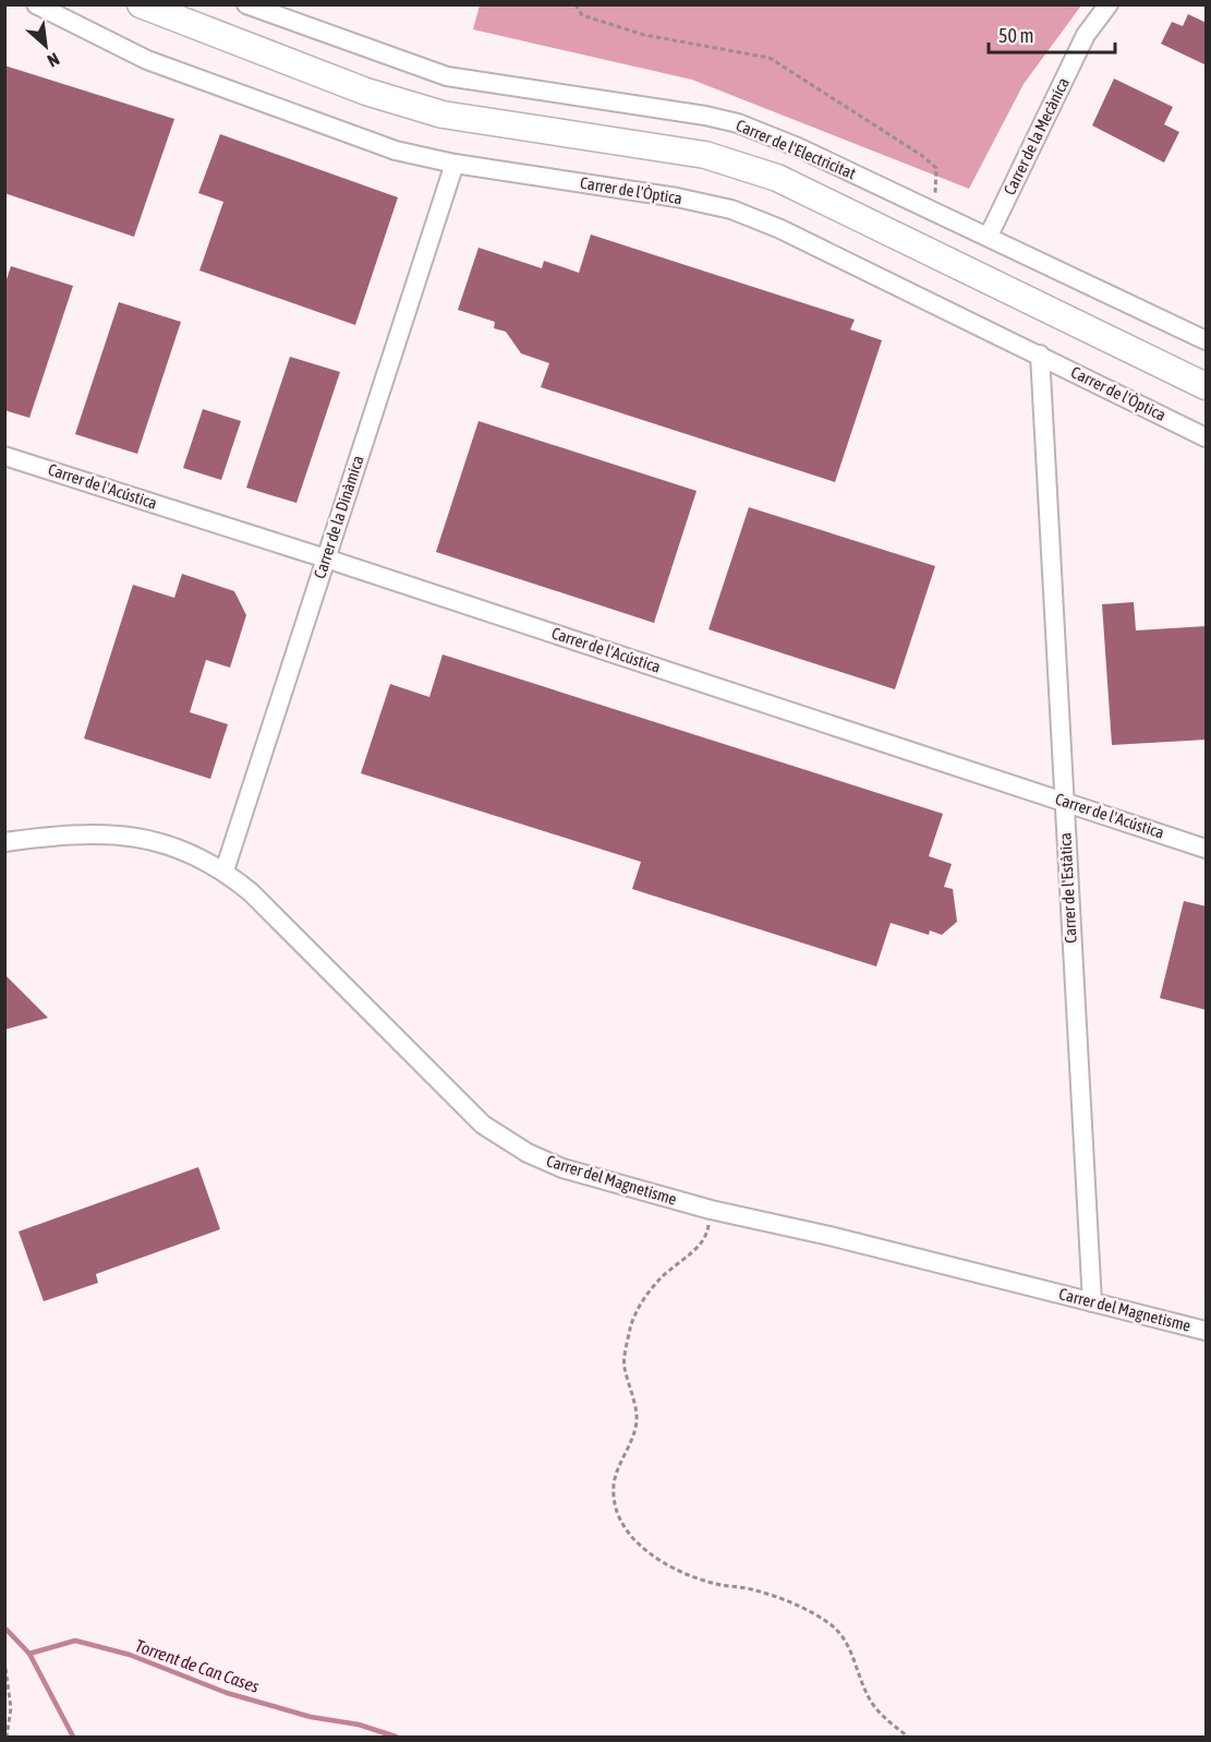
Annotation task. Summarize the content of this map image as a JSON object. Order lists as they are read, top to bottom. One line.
{"streets":{"street":["Carrer de la Mecànica","Carrer de l'Electricitat","Carrer de l'Òptica","Carrer de l'Acústica","Carrer de la Dinàmica","Carrer de l'Estàtica","Carrer del Magnetisme"]},"crossings":[["Carrer de la Mecànica","Carrer de l'Electricitat"],["Carrer de l'Òptica","Carrer de la Dinàmica"],["Carrer de l'Òptica","Carrer de l'Estàtica"],["Carrer de l'Acústica","Carrer de la Dinàmica"],["Carrer de l'Acústica","Carrer de l'Estàtica"],["Carrer de la Dinàmica","Carrer del Magnetisme"],["Carrer de l'Estàtica","Carrer del Magnetisme"]],"water":["Torrent de Can Cases"],"scale_bar":"50 m","north":"bottom right"}
